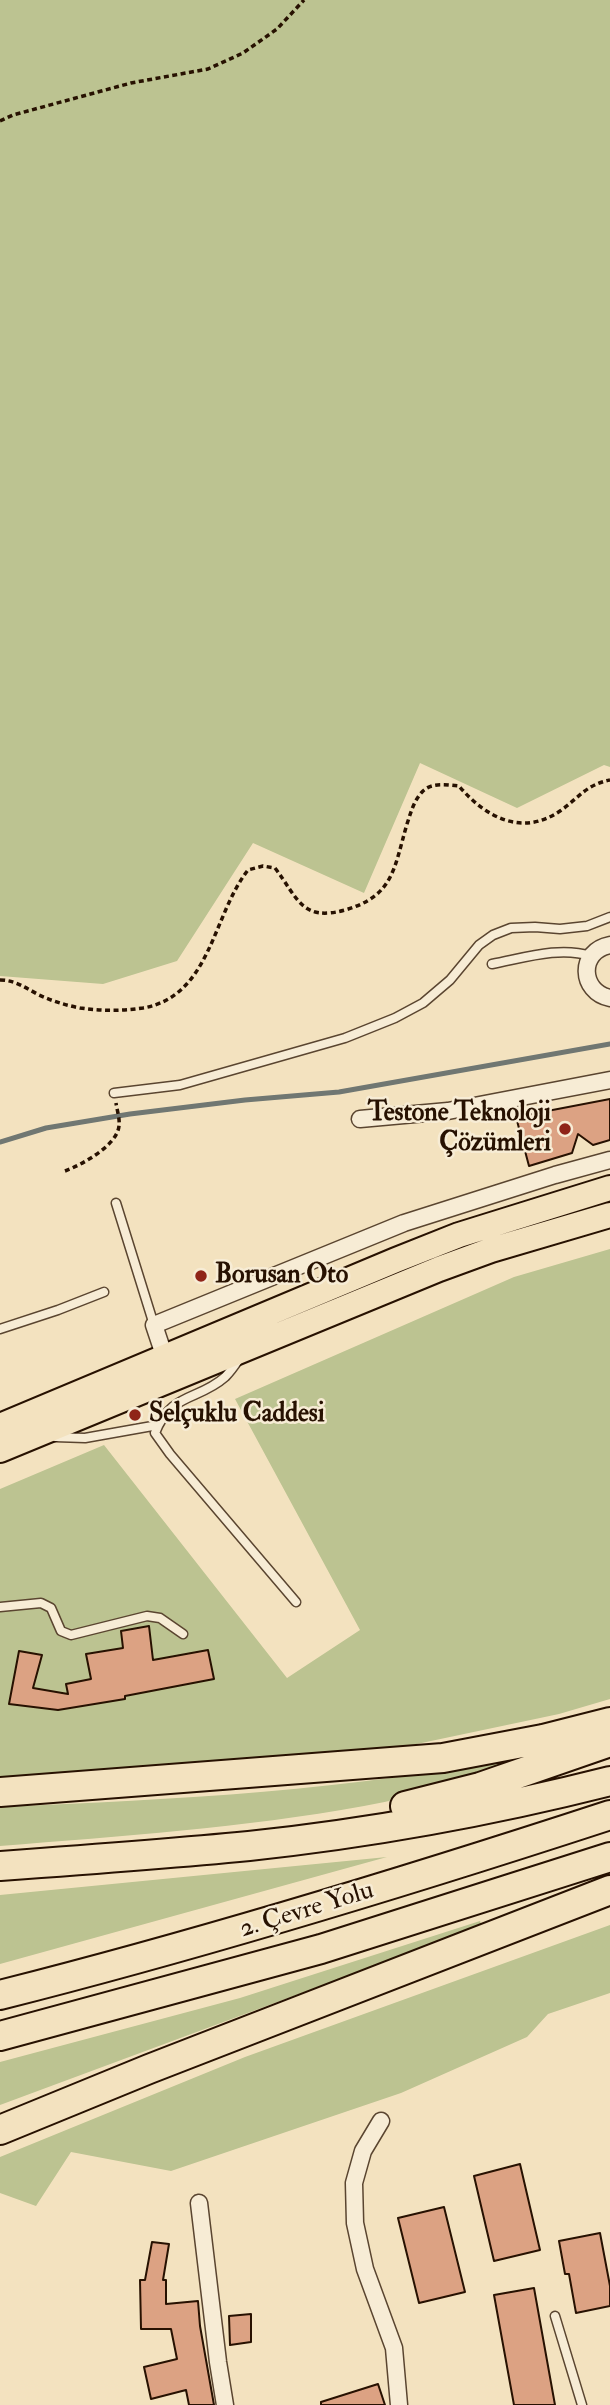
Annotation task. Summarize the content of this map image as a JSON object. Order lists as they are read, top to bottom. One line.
{"streets":{"highway":["2. Çevre Yolu"]},"places":["Testone Teknoloji Çözümleri","Borusan Oto","Selçuklu Caddesi"]}
